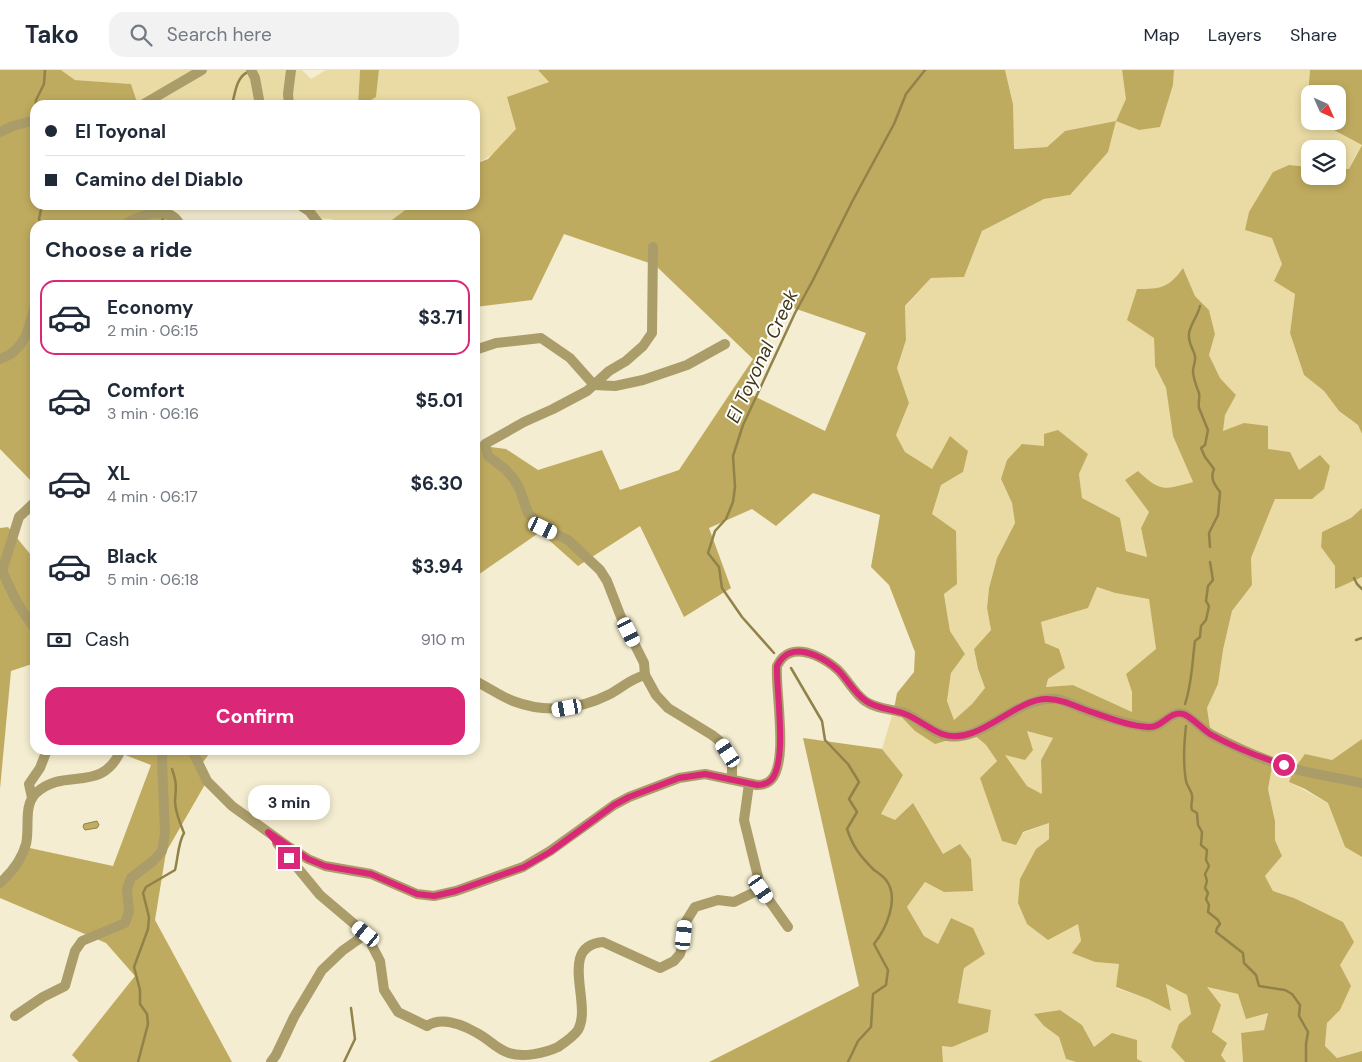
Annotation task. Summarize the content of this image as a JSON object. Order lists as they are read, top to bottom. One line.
{"water":["El Toyonal Creek"],"north":"bottom right","page":{"header":"Tako","search":"Search here","nav":["Map","Layers","Share"],"banner":["El Toyonal","Camino del Diablo"],"heading":"Choose a ride","list":[{"name":"Economy","note":"2 min · 06:15","value":"$3.71"},{"name":"Comfort","note":"3 min · 06:16","value":"$5.01"},{"name":"XL","note":"4 min · 06:17","value":"$6.30"},{"name":"Black","note":"5 min · 06:18","value":"$3.94"}],"pay":["Cash","910 m"],"buttons":"Confirm","bubble":"3 min"}}
